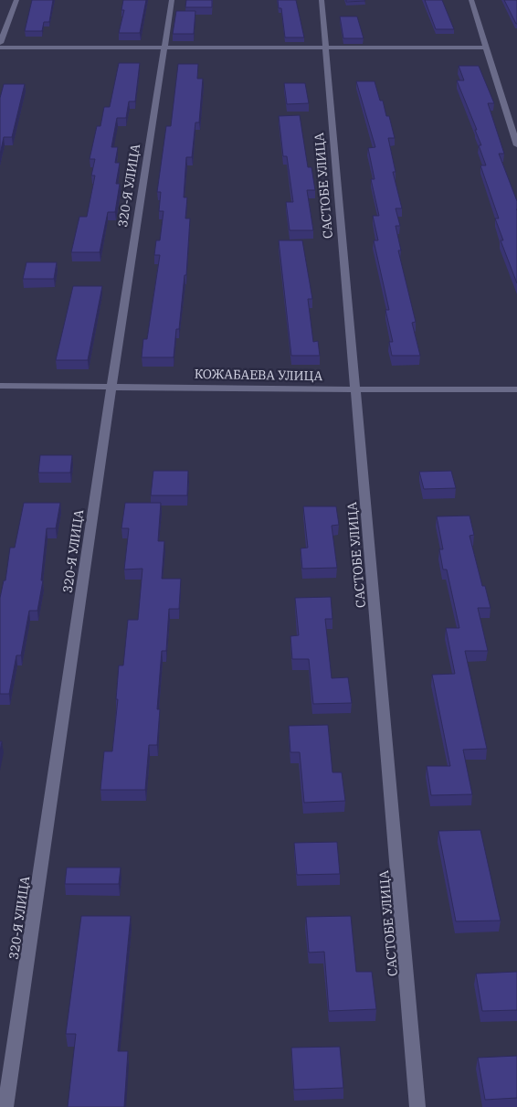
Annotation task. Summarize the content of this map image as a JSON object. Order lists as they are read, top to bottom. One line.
{"streets":{"street":["320-Я УЛИЦА","САСТОБЕ УЛИЦА","КОЖАБАЕВА УЛИЦА"]},"crossings":[["320-Я УЛИЦА","КОЖАБАЕВА УЛИЦА"],["САСТОБЕ УЛИЦА","КОЖАБАЕВА УЛИЦА"]]}
